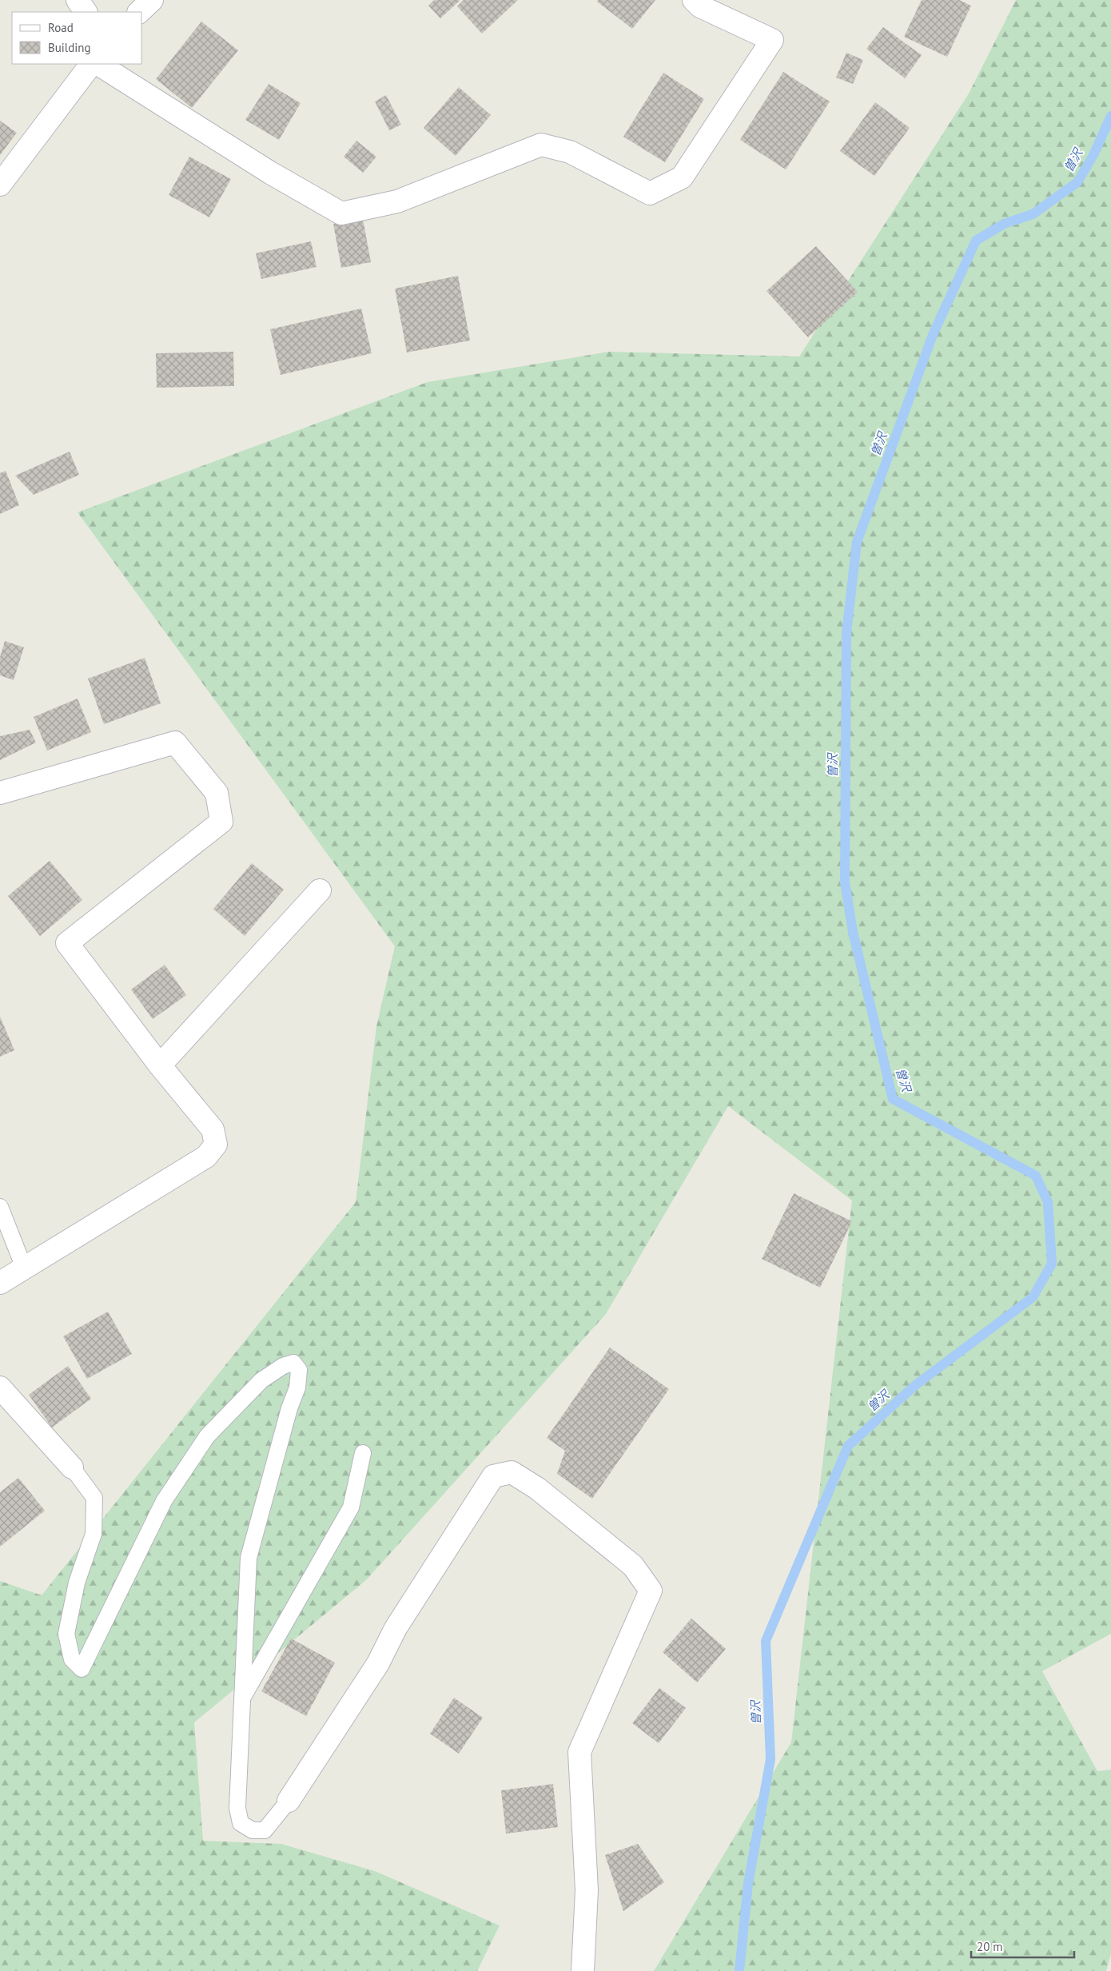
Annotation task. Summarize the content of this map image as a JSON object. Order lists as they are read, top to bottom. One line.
{"water":["曽沢"],"legend":["Road","Building"],"scale_bar":"20 m"}
